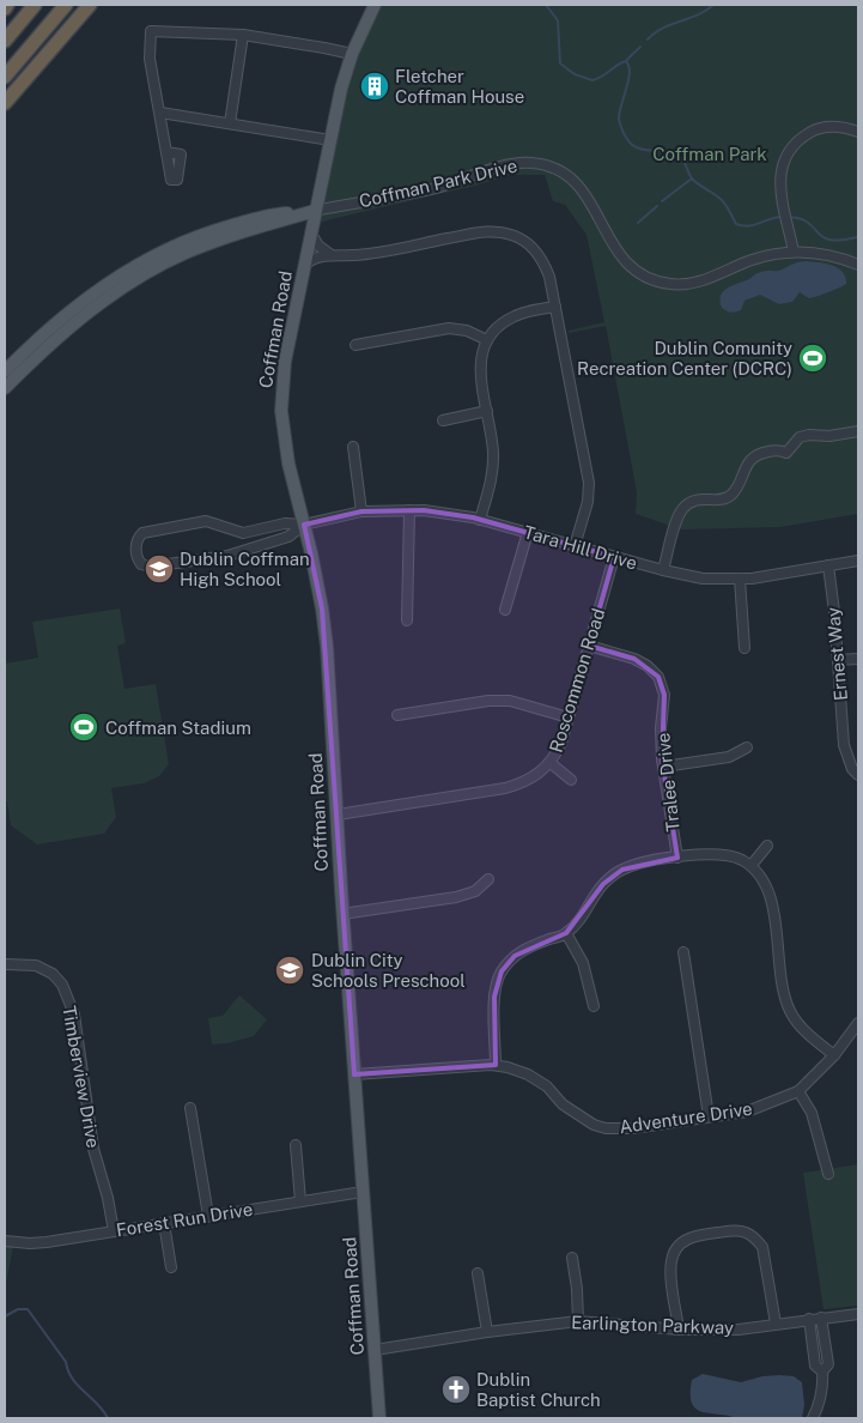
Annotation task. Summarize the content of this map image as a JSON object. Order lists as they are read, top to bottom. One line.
{"streets":{"main road":["Coffman Road"],"street":["Coffman Park Drive","Tara Hill Drive","Ernest Way","Roscommon Road","Tralee Drive","Timberview Drive","Adventure Drive","Forest Run Drive","Earlington Parkway"]},"crossings":[["Coffman Park Drive","Coffman Road"],["Coffman Road","Tara Hill Drive"],["Coffman Road","Roscommon Road"],["Coffman Road","Adventure Drive"],["Coffman Road","Forest Run Drive"],["Coffman Road","Earlington Parkway"],["Tara Hill Drive","Ernest Way"],["Tara Hill Drive","Roscommon Road"],["Roscommon Road","Tralee Drive"],["Timberview Drive","Forest Run Drive"]],"parks":["Coffman Park"],"places":{"building":["Fletcher Coffman House"],"sports":["Dublin Comunity Recreation Center (DCRC)","Coffman Stadium"],"school or university":["Dublin Coffman High School","Dublin City Schools Preschool"],"church":["Dublin Baptist Church"]}}
